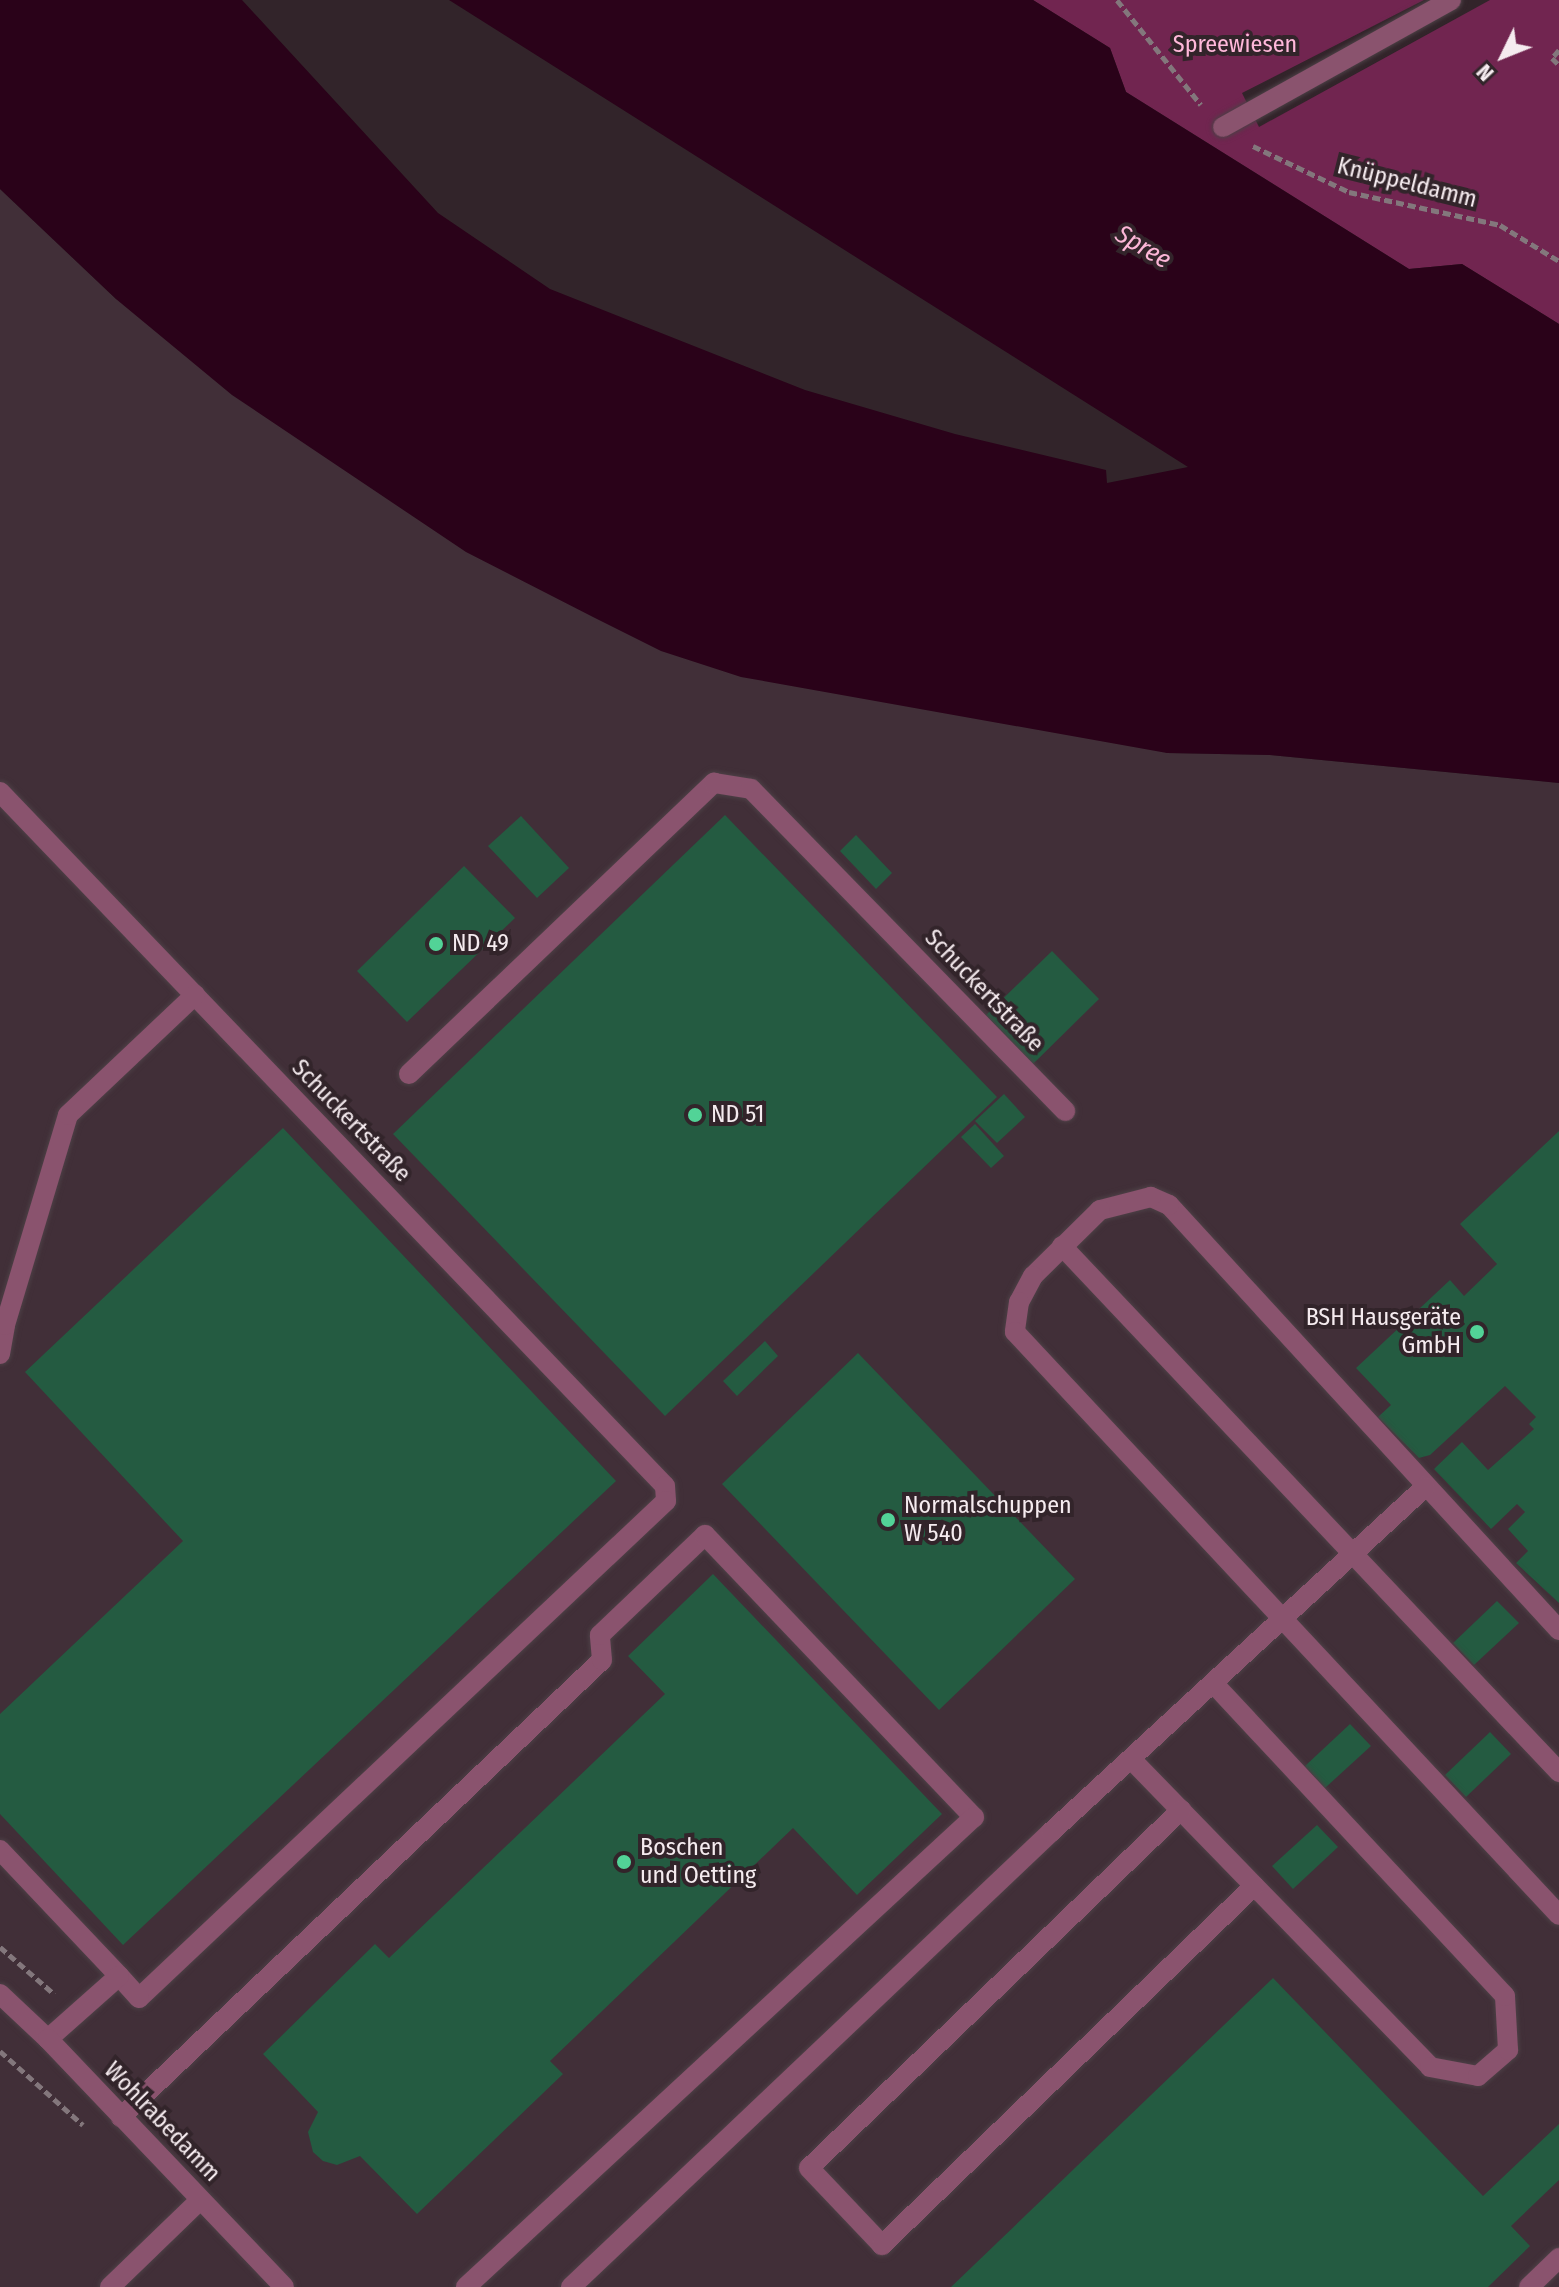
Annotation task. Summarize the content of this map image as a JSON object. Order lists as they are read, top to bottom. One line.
{"streets":{"street":["Schuckertstraße","Wohlrabedamm"],"path":["Knüppeldamm"]},"water":["Spree"],"parks":["Spreewiesen"],"places":["ND 49","ND 51","BSH Hausgeräte GmbH","Normalschuppen W 540","Boschen und Oetting"],"north":"bottom left"}
